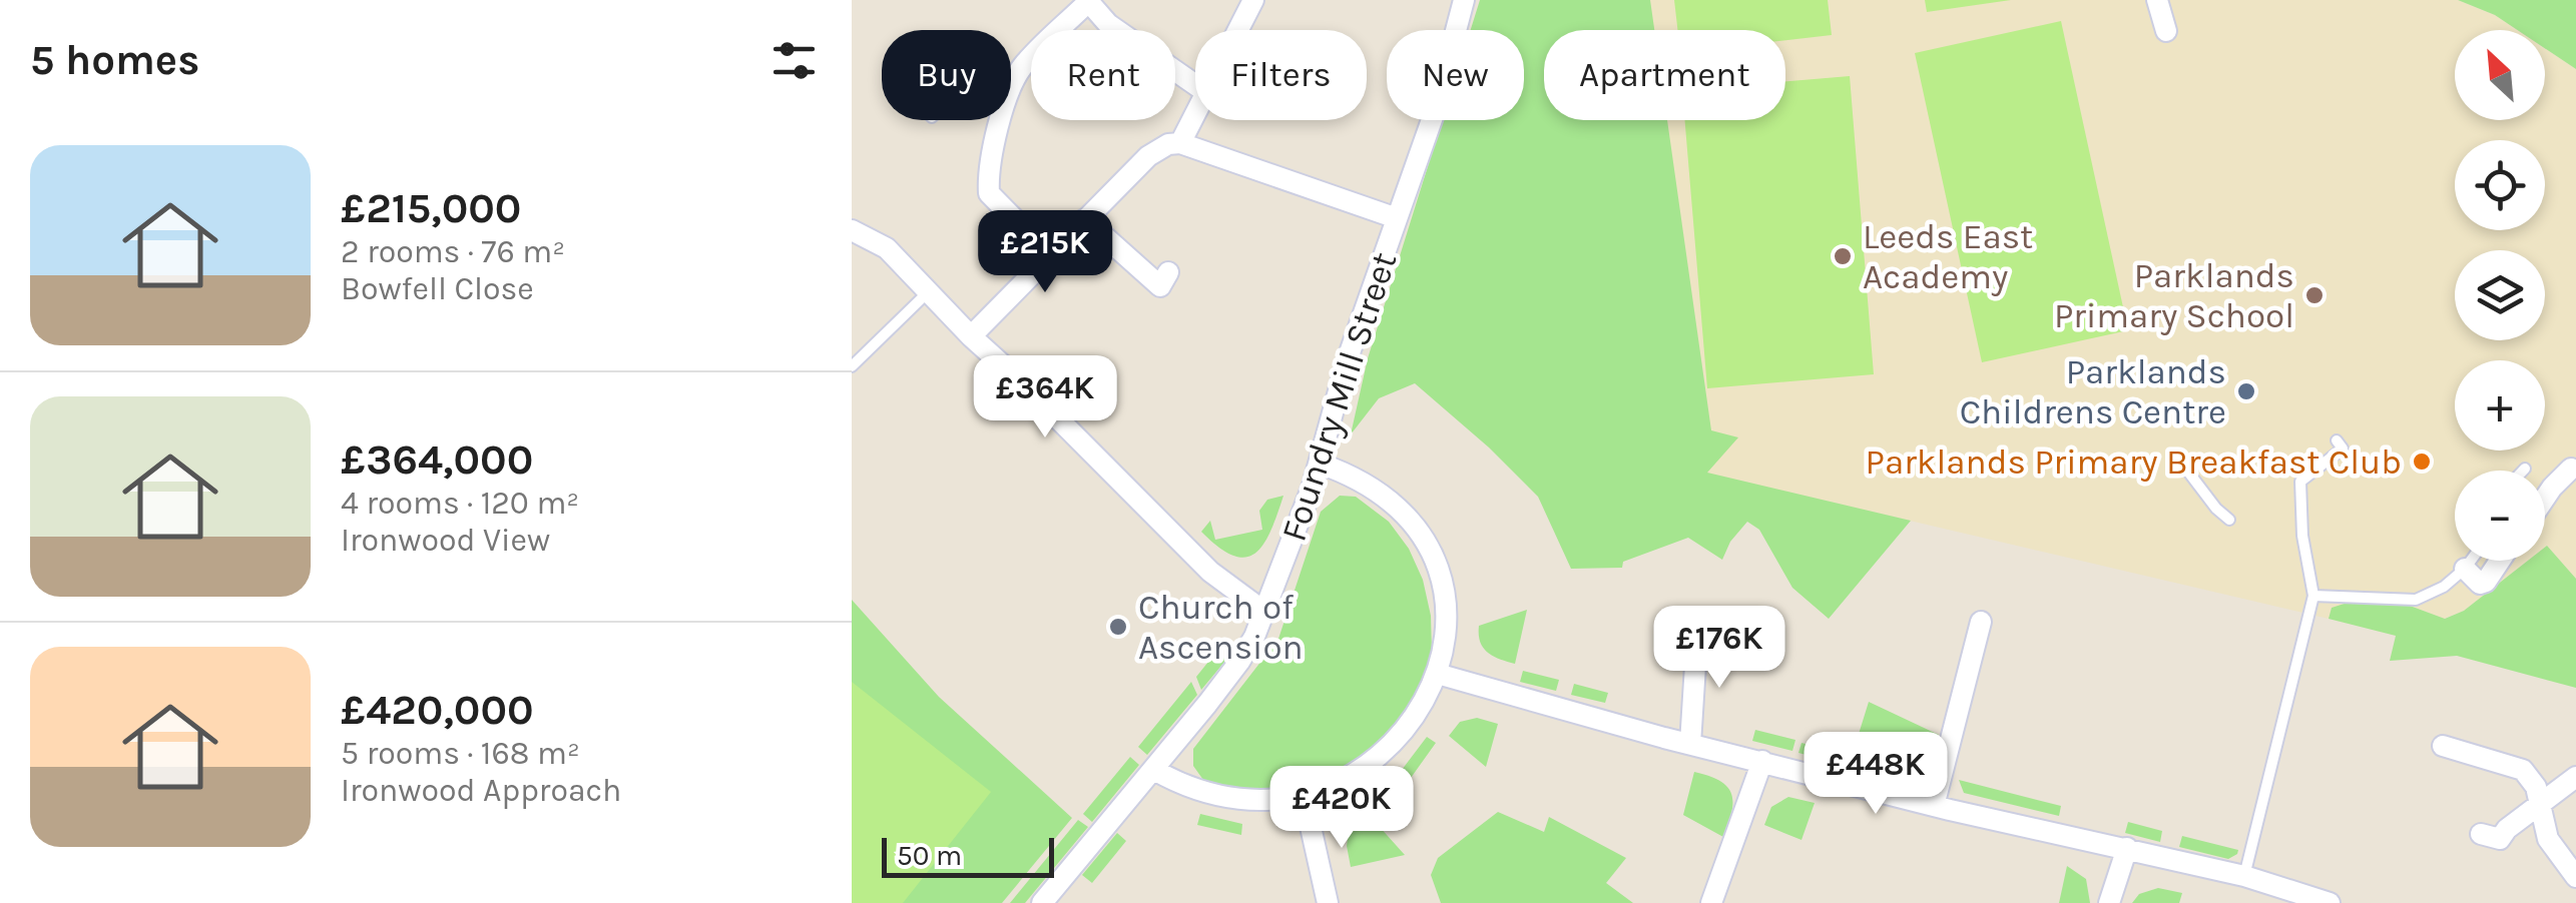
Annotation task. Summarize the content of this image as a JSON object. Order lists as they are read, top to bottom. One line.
{"streets":{"street":["Foundry Mill Street"]},"places":["Leeds East Academy","Parklands Primary School","Parklands Childrens Centre","Parklands Primary Breakfast Club","Church of Ascension"],"scale_bar":"50 m","north":"top left","page":{"heading":"5 homes","map_buttons":["+","−"],"chip":["Buy","Rent","Filters","New","Apartment"],"list":[{"name":"£215,000","note":"2 rooms · 76 m² · Bowfell Close"},{"name":"£364,000","note":"4 rooms · 120 m² · Ironwood View"},{"name":"£420,000","note":"5 rooms · 168 m² · Ironwood Approach"}],"price":["£215K","£364K","£176K","£448K","£420K"],"scale":"50 m"}}
